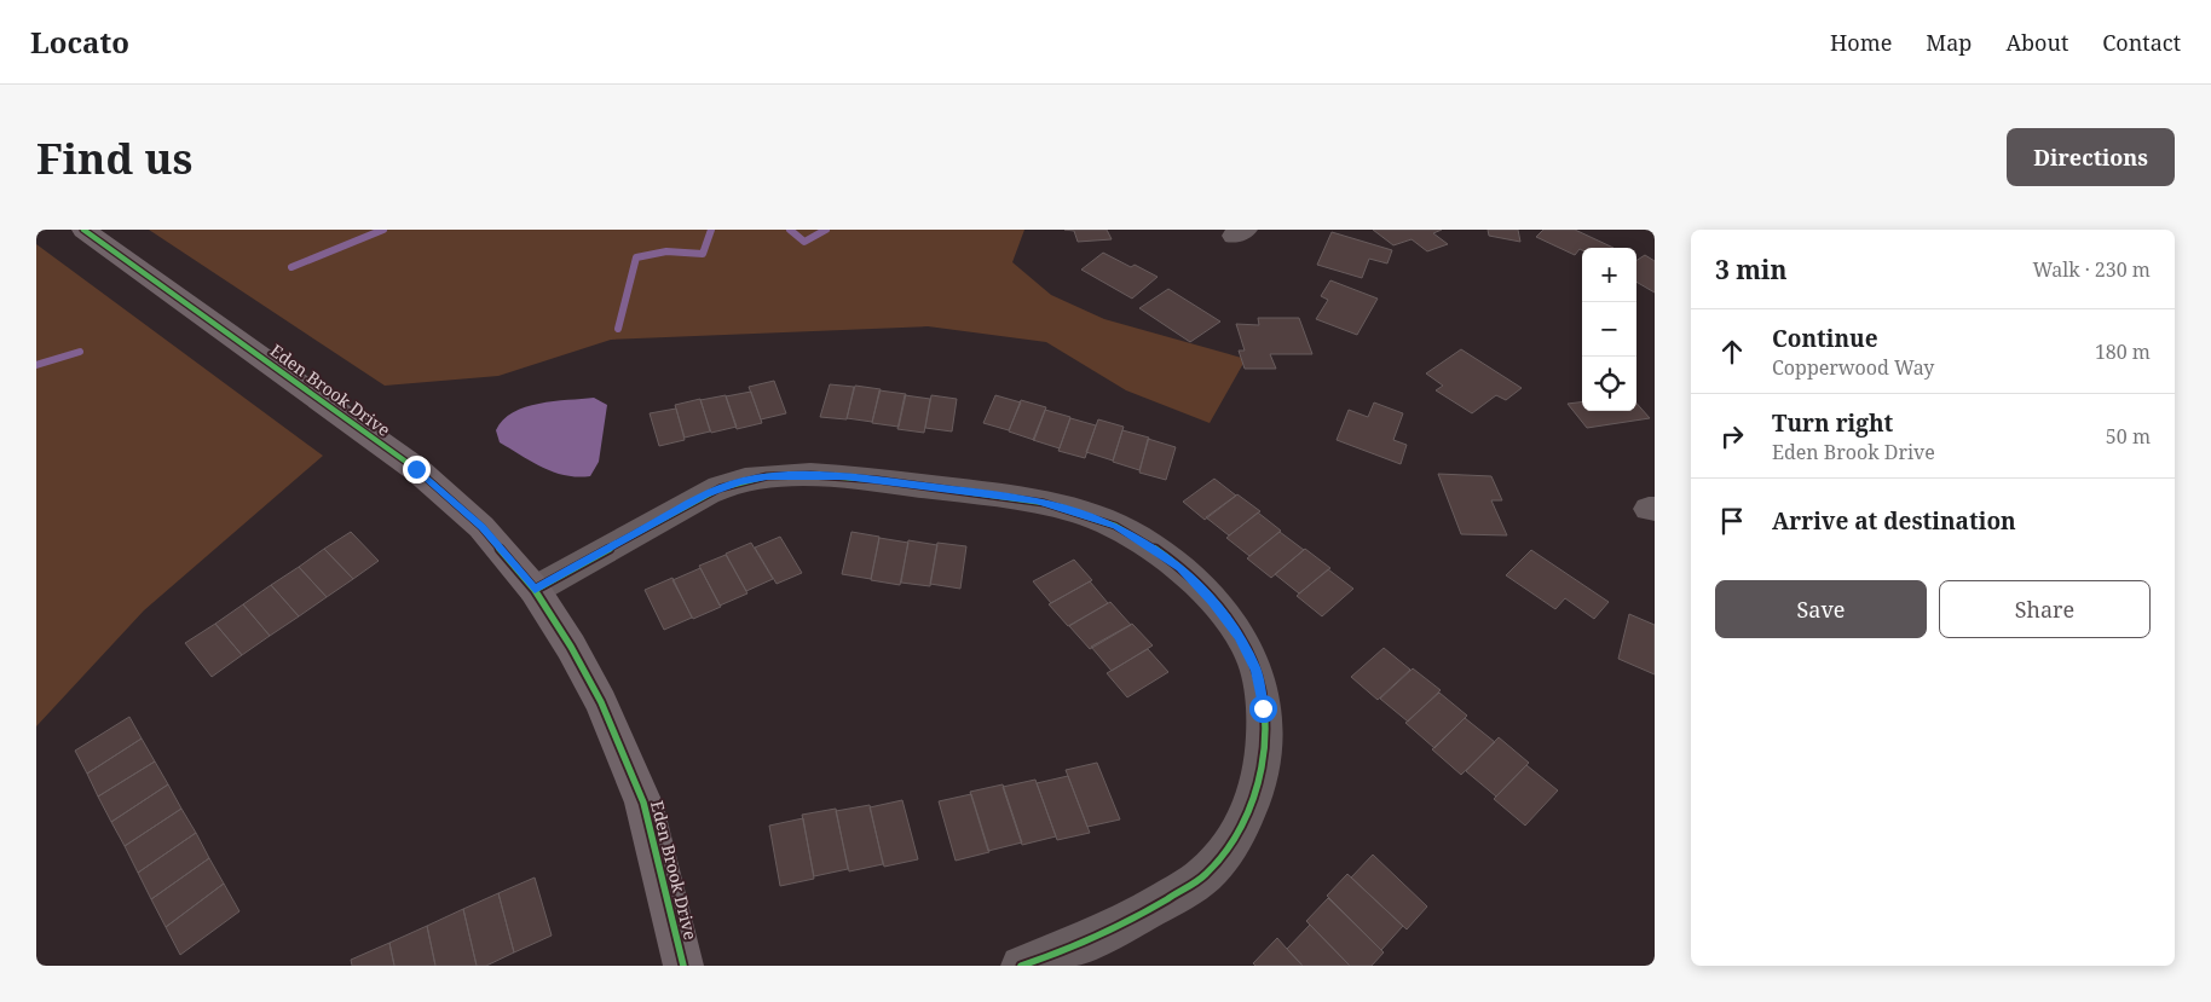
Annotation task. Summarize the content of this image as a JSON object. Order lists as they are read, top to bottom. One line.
{"streets":{"street":["Eden Brook Drive"]},"page":{"header":"Locato","nav":["Home","Map","About","Contact"],"buttons":["Directions",["Save","Share"]],"title":"Find us","heading":["3 min","Walk · 230 m"],"map_buttons":["+","−"],"list":[["Continue","Copperwood Way","180 m"],["Turn right","Eden Brook Drive","50 m"],"Arrive at destination"]}}
